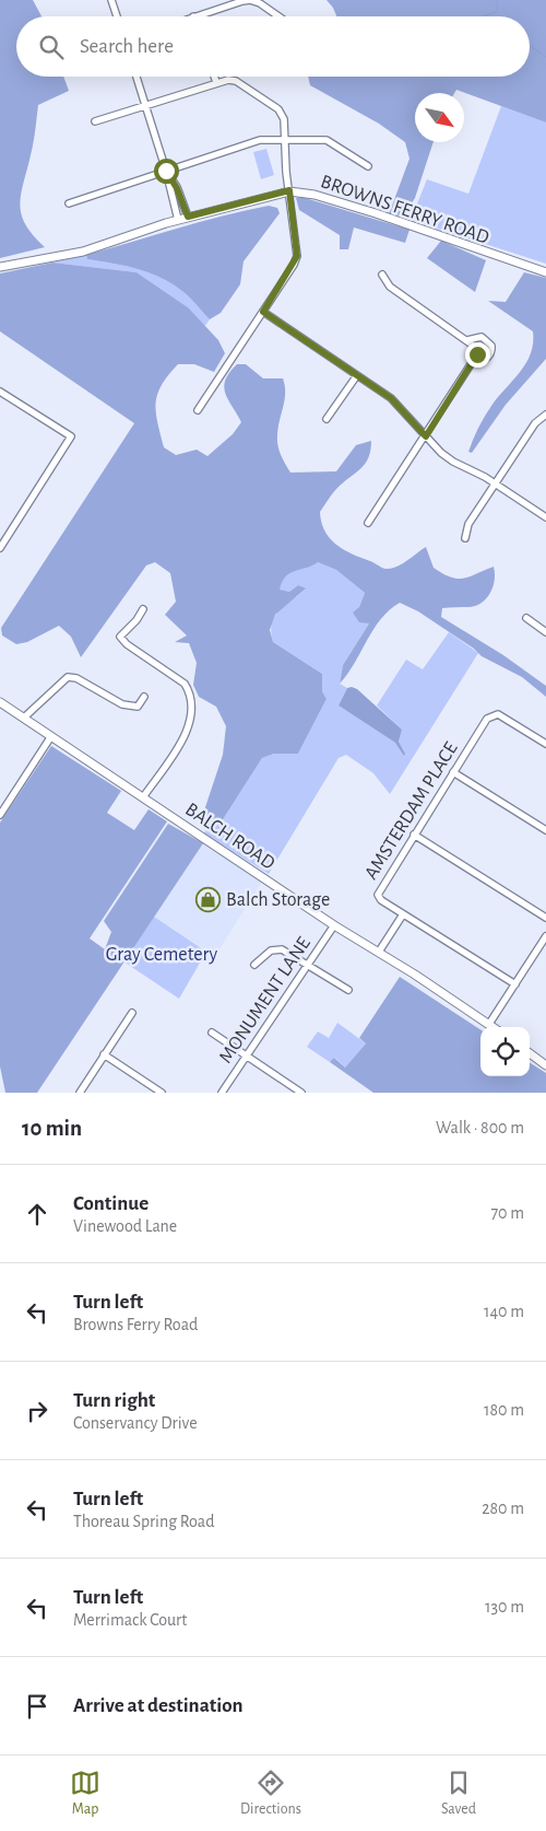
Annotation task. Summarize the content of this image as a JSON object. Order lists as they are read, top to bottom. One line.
{"streets":{"street":["BROWNS FERRY ROAD","AMSTERDAM PLACE","BALCH ROAD","MONUMENT LANE"]},"crossings":[["BALCH ROAD","MONUMENT LANE"]],"parks":["Gray Cemetery"],"places":{"shop":["Balch Storage"]},"north":"bottom right","page":{"search":"Search here","heading":["10 min","Walk · 800 m"],"list":[["Continue","Vinewood Lane","70 m"],["Turn left","Browns Ferry Road","140 m"],["Turn right","Conservancy Drive","180 m"],["Turn left","Thoreau Spring Road","280 m"],["Turn left","Merrimack Court","130 m"],"Arrive at destination"],"nav":["Map","Directions","Saved"]}}
